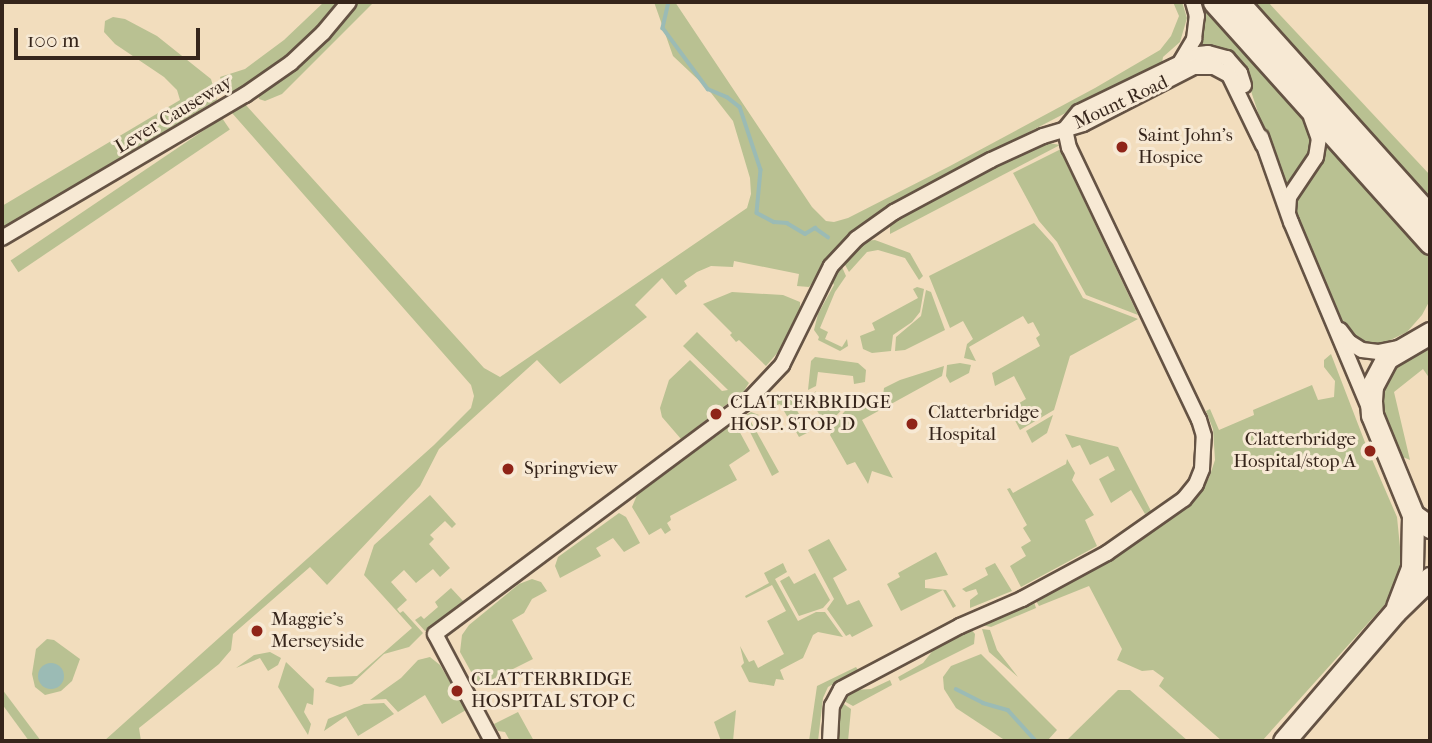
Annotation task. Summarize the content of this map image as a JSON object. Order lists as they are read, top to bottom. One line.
{"streets":{"street":["Mount Road","Lever Causeway"]},"places":["Saint John's Hospice","CLATTERBRIDGE HOSP. STOP D","Clatterbridge Hospital","Clatterbridge Hospital/stop A","Springview","Maggie's Merseyside","CLATTERBRIDGE HOSPITAL STOP C"],"scale_bar":"100 m"}
